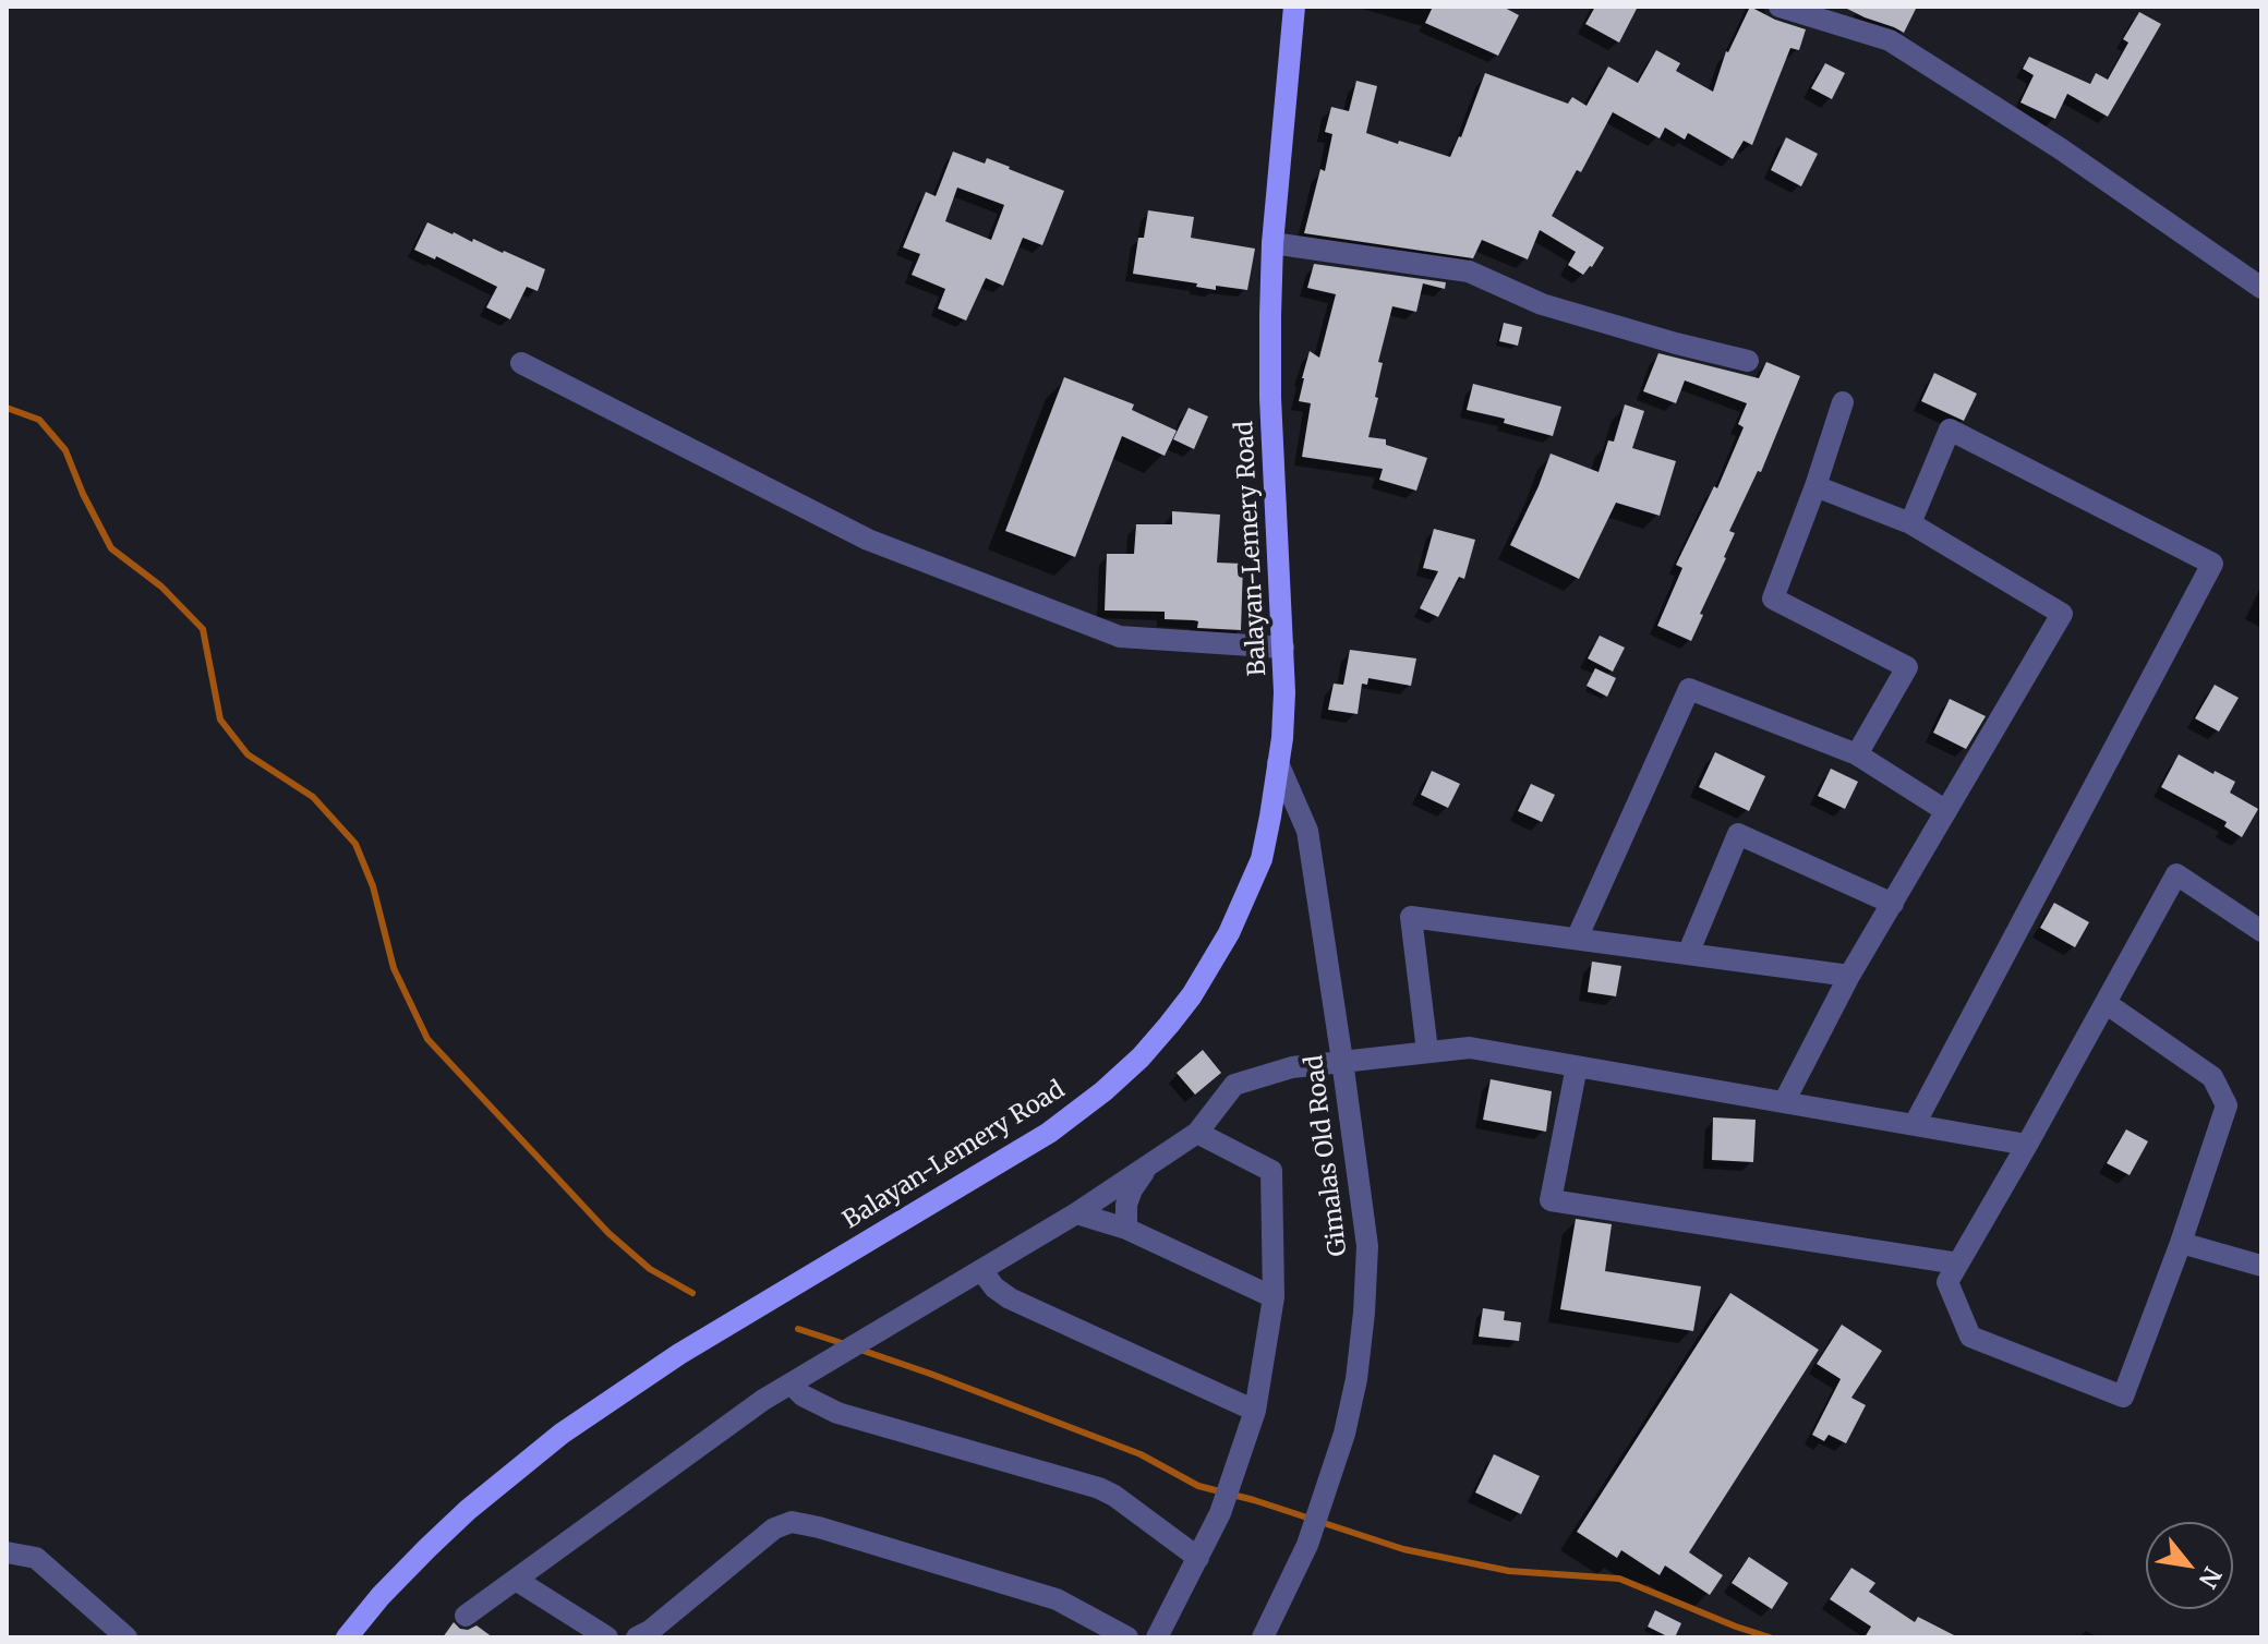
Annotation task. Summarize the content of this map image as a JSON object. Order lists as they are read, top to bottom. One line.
{"streets":{"main road":["Balayan-Lemery Road"],"street":["Gimalas Old Road"]},"crossings":[["Balayan-Lemery Road","Gimalas Old Road"]],"north":"bottom right"}
